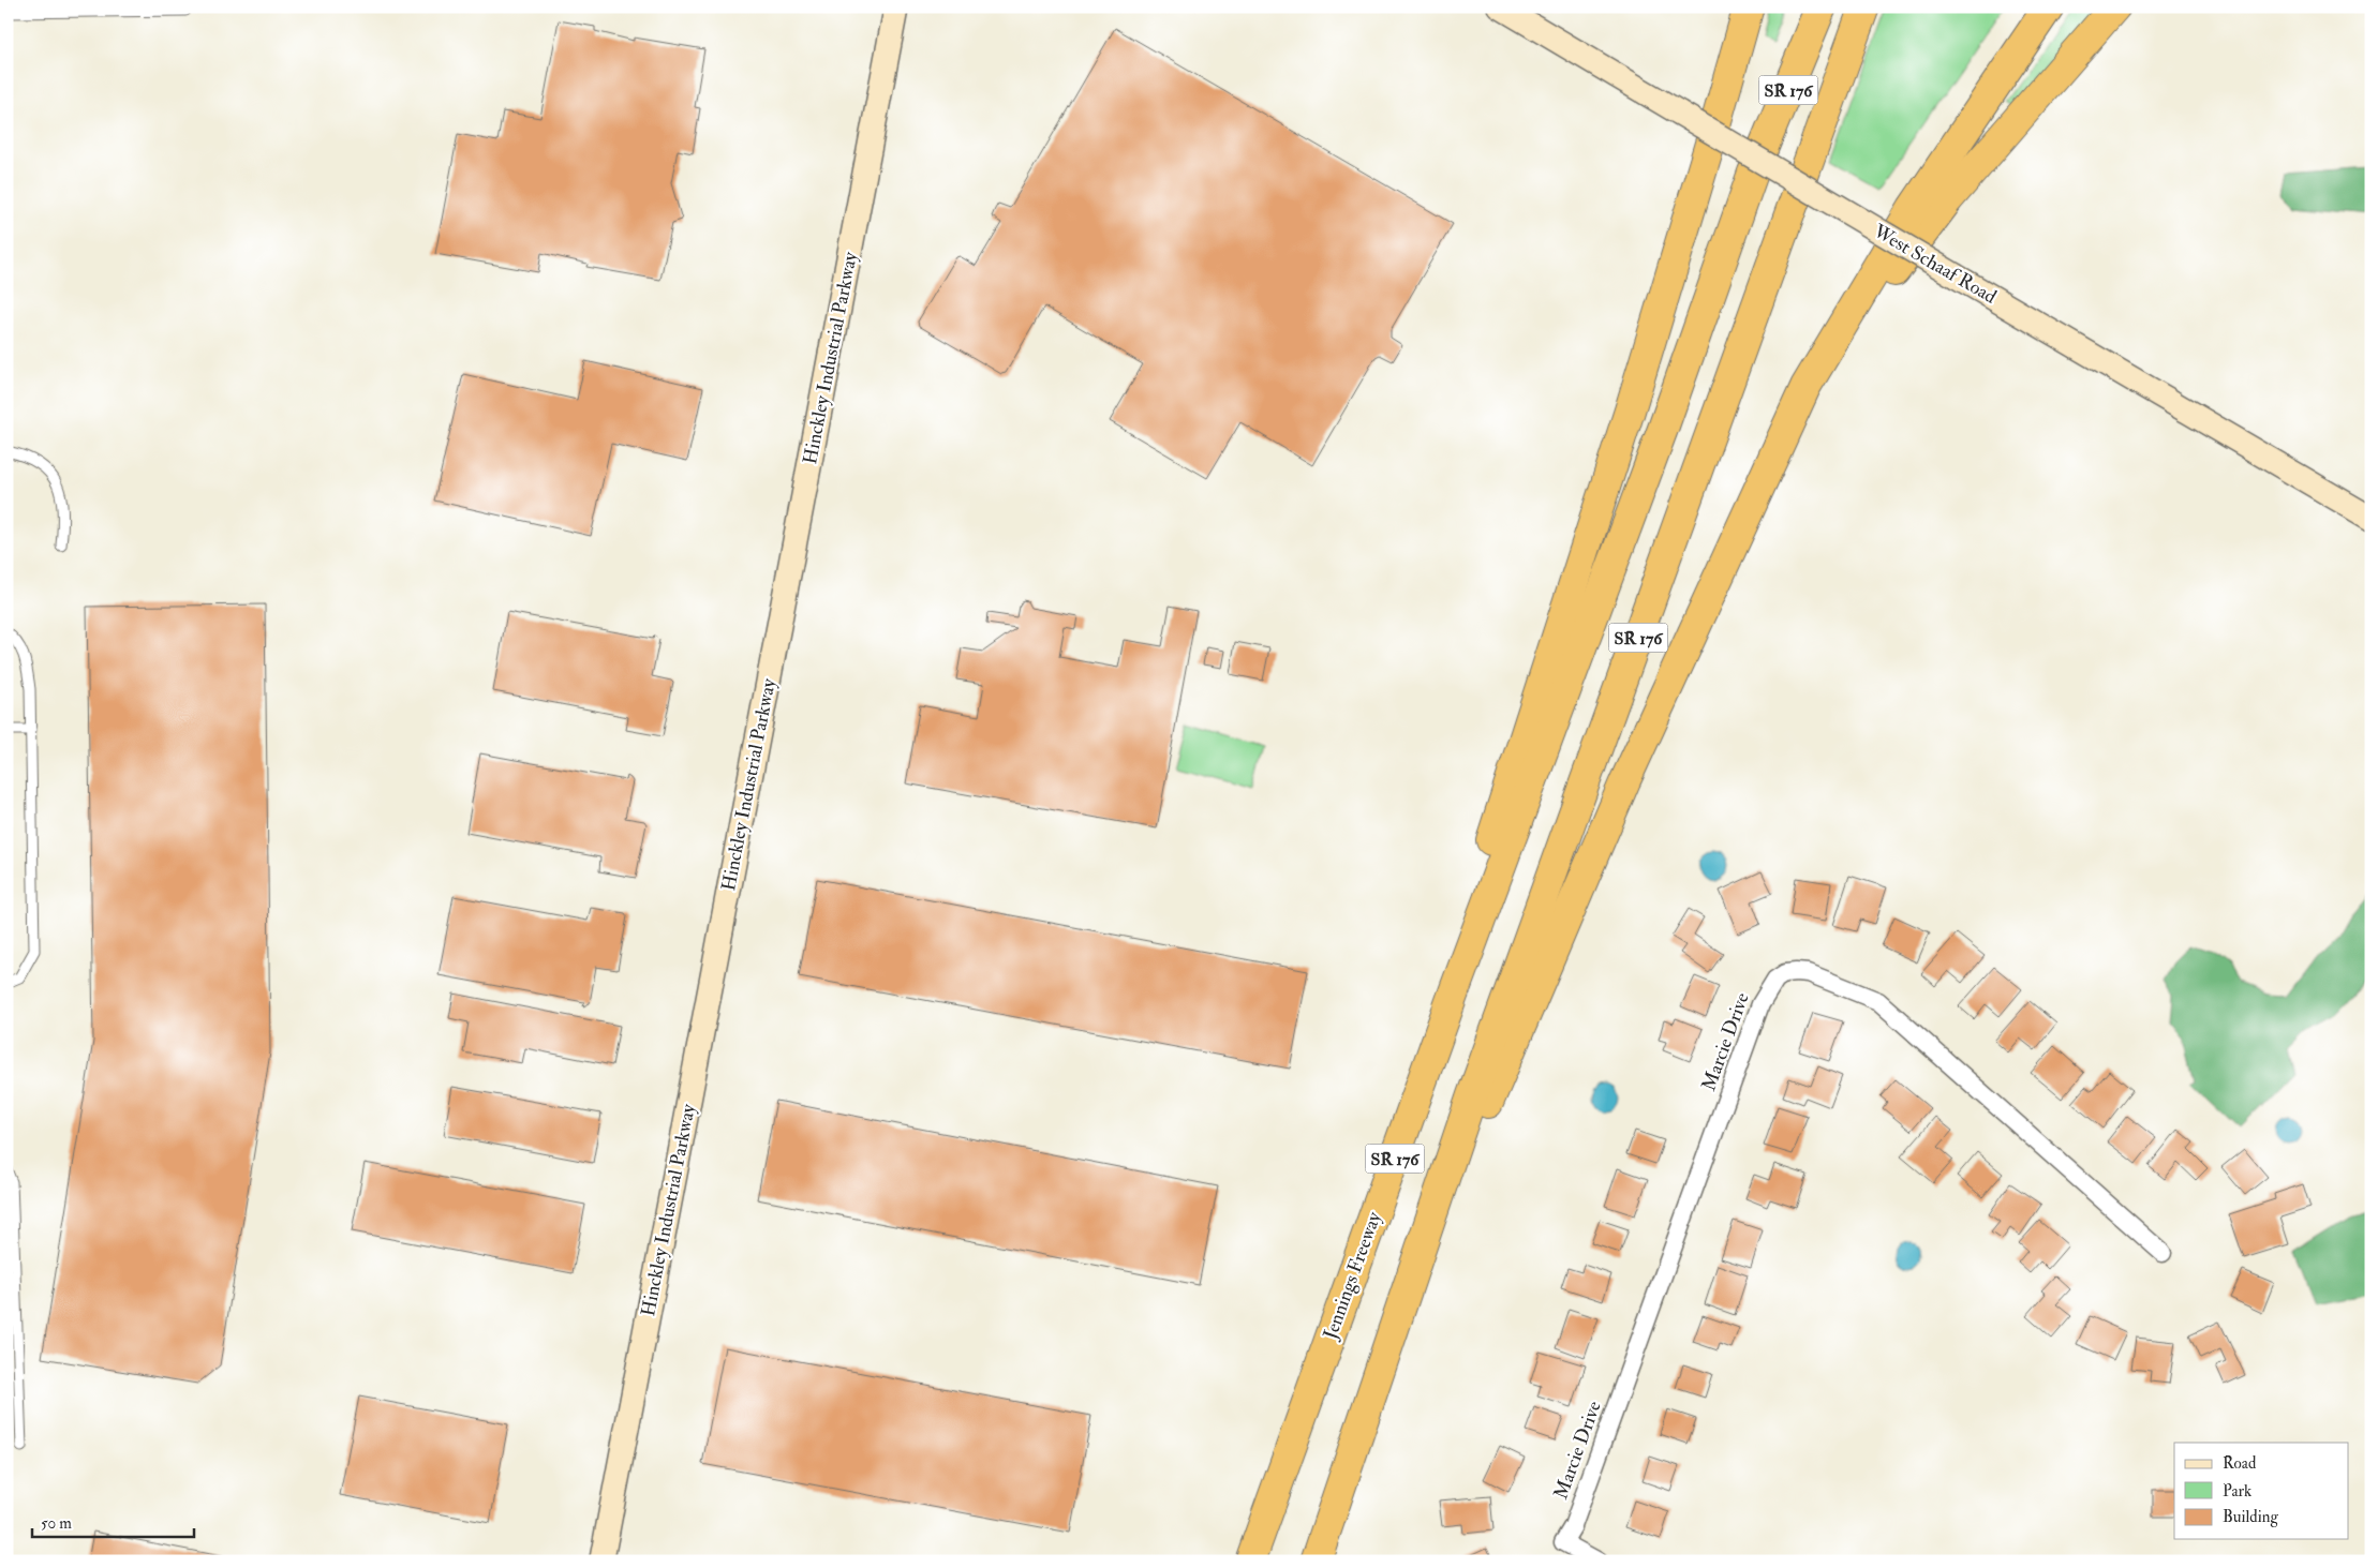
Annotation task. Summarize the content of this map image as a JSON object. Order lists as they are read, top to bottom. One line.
{"streets":{"highway":["SR 176","Jennings Freeway"],"street":["West Schaaf Road","Hinckley Industrial Parkway","Marcie Drive"]},"crossings":[["SR 176","Jennings Freeway"]],"legend":["Road","Park","Building"],"scale_bar":"50 m"}
